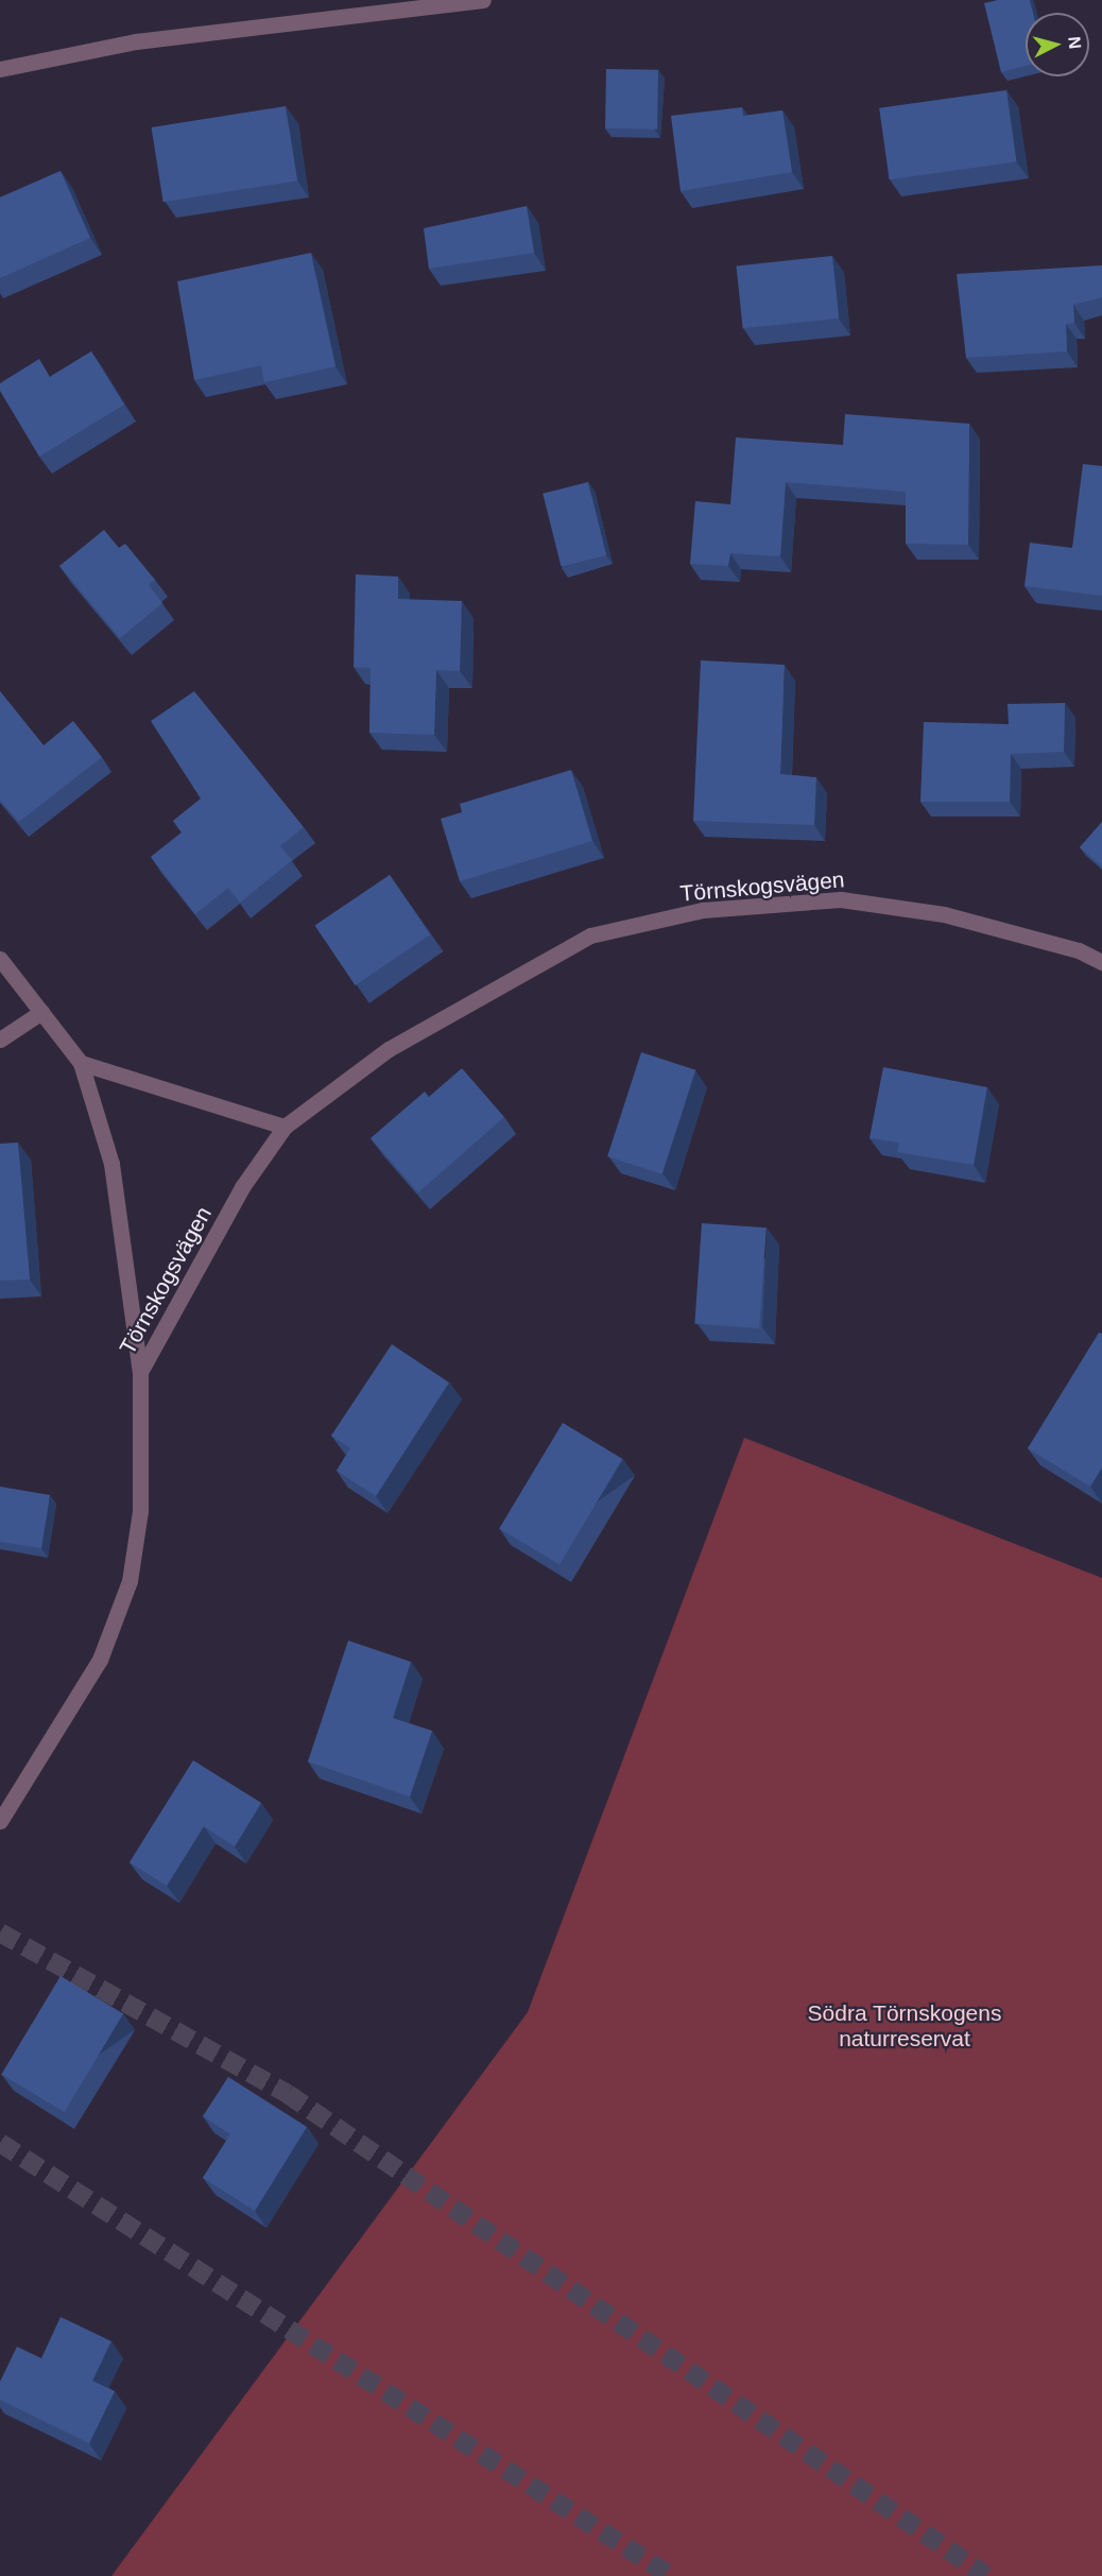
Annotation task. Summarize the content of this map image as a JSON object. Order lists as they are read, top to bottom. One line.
{"streets":{"street":["Törnskogsvägen"]},"parks":["Södra Törnskogens naturreservat"],"north":"right"}
